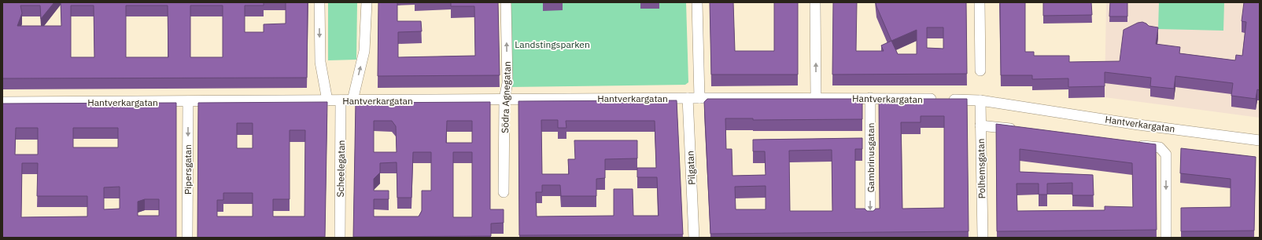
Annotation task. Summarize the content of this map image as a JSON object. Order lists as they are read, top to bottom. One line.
{"streets":{"street":["Södra Agnegatan","Hantverkargatan","Gambrinusgatan","Pilgatan","Scheelegatan","Polhemsgatan","Pipersgatan"]},"crossings":[["Södra Agnegatan","Hantverkargatan"],["Hantverkargatan","Gambrinusgatan"],["Hantverkargatan","Pilgatan"],["Hantverkargatan","Scheelegatan"],["Hantverkargatan","Polhemsgatan"],["Hantverkargatan","Pipersgatan"]],"one_way":["Södra Agnegatan","Gambrinusgatan","Pipersgatan"],"parks":["Landstingsparken"]}
